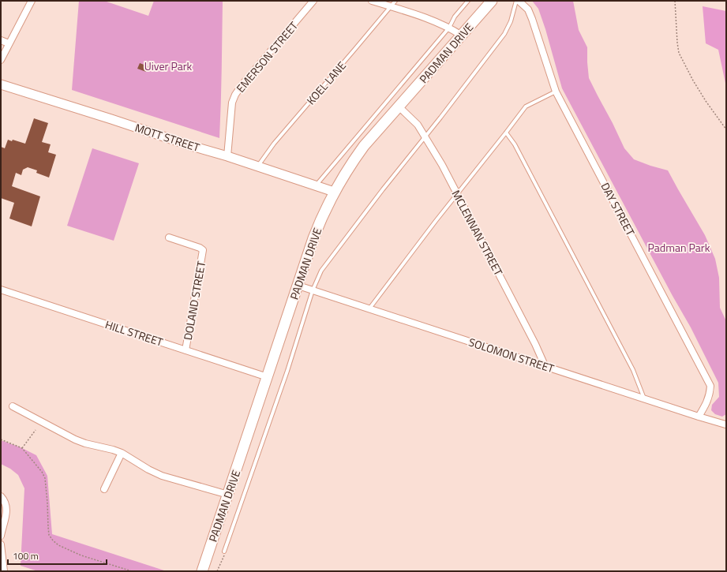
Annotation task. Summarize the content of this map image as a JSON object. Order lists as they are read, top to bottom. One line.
{"streets":{"main road":["PADMAN DRIVE"],"street":["EMERSON STREET","MOTT STREET","DAY STREET","MCLENNAN STREET","DOLAND STREET","HILL STREET","SOLOMON STREET"],"lane":["KOEL LANE"]},"crossings":[["PADMAN DRIVE","MOTT STREET"],["PADMAN DRIVE","MCLENNAN STREET"],["PADMAN DRIVE","HILL STREET"],["PADMAN DRIVE","SOLOMON STREET"],["EMERSON STREET","MOTT STREET"],["KOEL LANE","MOTT STREET"],["DAY STREET","SOLOMON STREET"],["MCLENNAN STREET","SOLOMON STREET"],["DOLAND STREET","HILL STREET"]],"parks":["Uiver Park","Padman Park"],"scale_bar":"100 m"}
